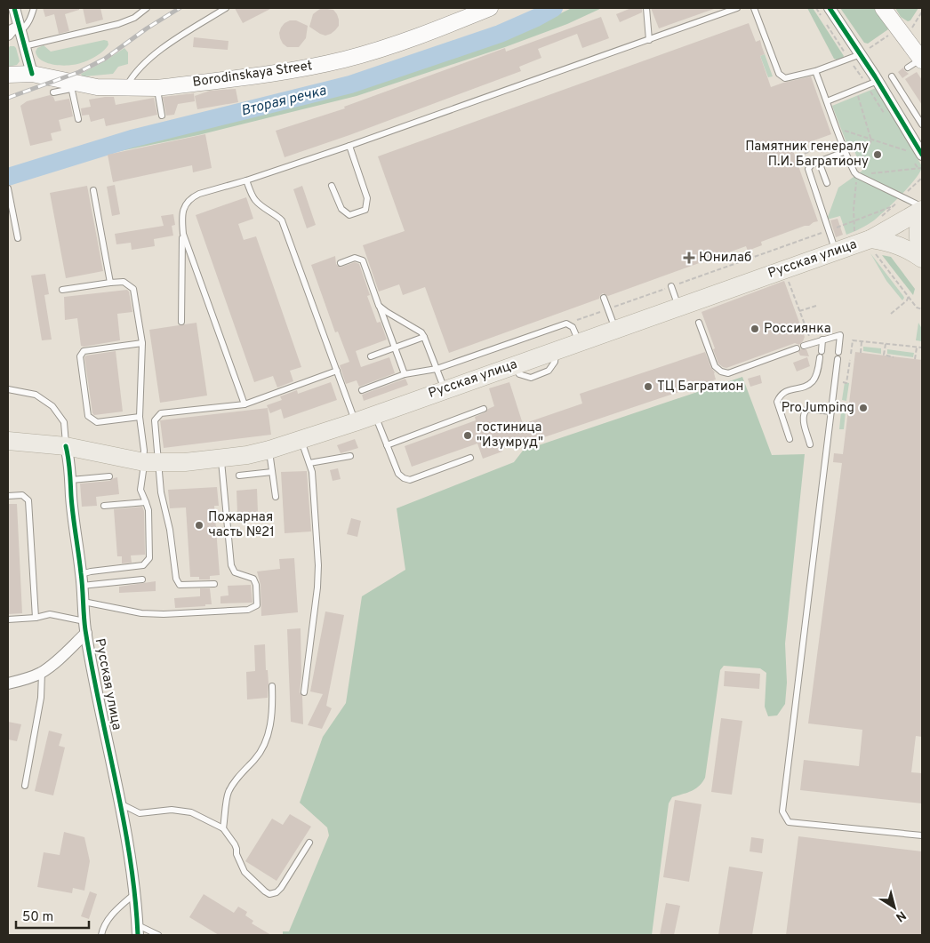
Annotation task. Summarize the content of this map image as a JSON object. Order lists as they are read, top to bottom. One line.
{"streets":{"main road":["Borodinskaya Street","Русская улица"]},"water":["Вторая речка"],"places":{"other":["Памятник генералу П.И. Багратиону","Россиянка","ТЦ Багратион","ProJumping","гостиница \"Изумруд\"","Пожарная часть №21"],"health":["Юнилаб"]},"scale_bar":"50 m","north":"bottom right"}
